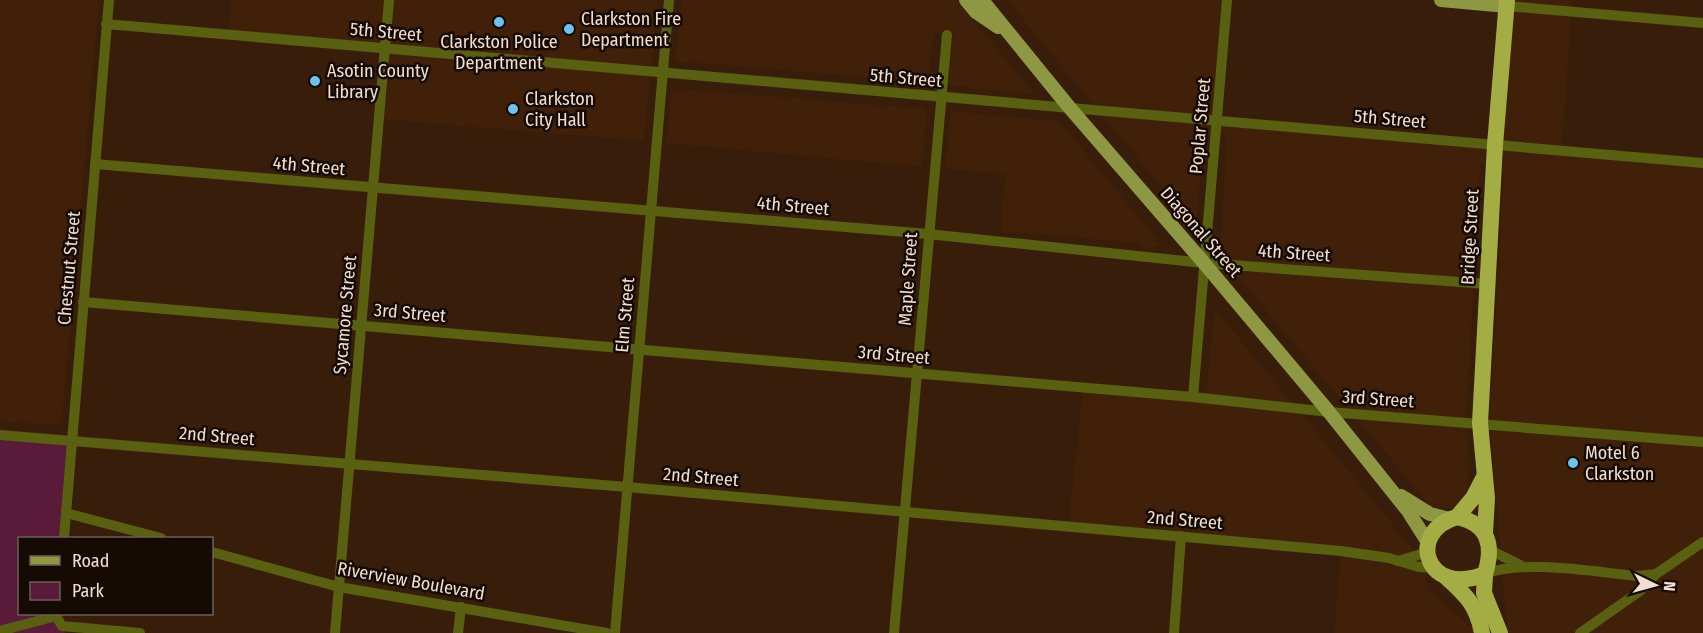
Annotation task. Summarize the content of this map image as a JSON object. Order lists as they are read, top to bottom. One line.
{"streets":{"highway":["Bridge Street"],"main road":["Diagonal Street"],"street":["5th Street","Poplar Street","4th Street","Chestnut Street","Maple Street","3rd Street","Sycamore Street","Elm Street","2nd Street","Riverview Boulevard"]},"crossings":[["5th Street","Poplar Street"],["5th Street","Diagonal Street"],["5th Street","Bridge Street"],["5th Street","Chestnut Street"],["5th Street","Maple Street"],["5th Street","Sycamore Street"],["5th Street","Elm Street"],["Poplar Street","4th Street"],["Poplar Street","Diagonal Street"],["Poplar Street","3rd Street"],["4th Street","Diagonal Street"],["4th Street","Bridge Street"],["4th Street","Chestnut Street"],["4th Street","Maple Street"],["4th Street","Sycamore Street"],["4th Street","Elm Street"],["Diagonal Street","Bridge Street"],["Diagonal Street","3rd Street"],["Diagonal Street","2nd Street"],["Bridge Street","3rd Street"],["Bridge Street","2nd Street"],["Chestnut Street","3rd Street"],["Chestnut Street","2nd Street"],["Maple Street","3rd Street"],["Maple Street","2nd Street"],["3rd Street","Sycamore Street"],["3rd Street","Elm Street"],["Sycamore Street","2nd Street"],["Sycamore Street","Riverview Boulevard"],["Elm Street","2nd Street"]],"places":["Clarkston Police Department","Clarkston Fire Department","Asotin County Library","Clarkston City Hall","Motel 6 Clarkston"],"legend":["Road","Park"],"north":"right"}
